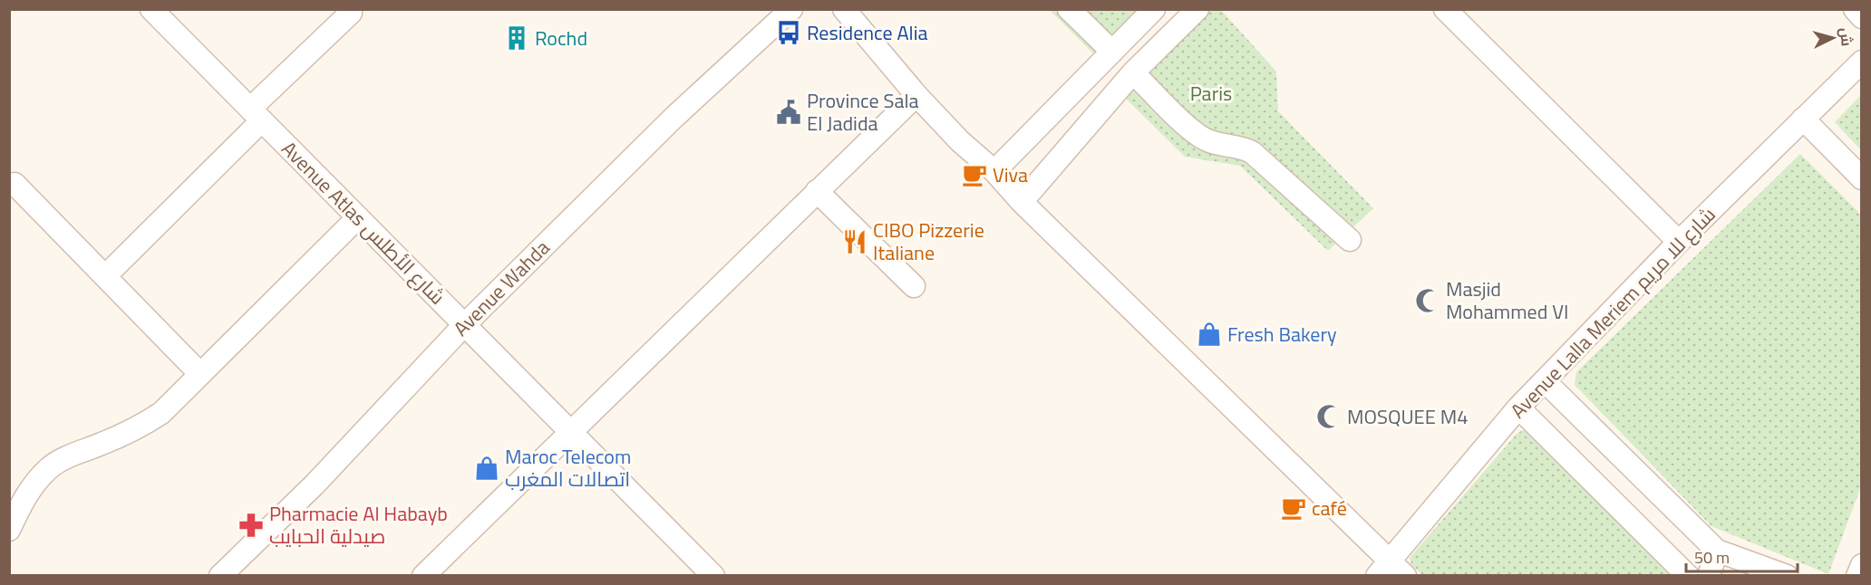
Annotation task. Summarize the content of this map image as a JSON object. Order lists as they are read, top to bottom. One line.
{"streets":{"street":["Avenue Atlas شارع الأطلس","Avenue Wahda","Avenue Lalla Meriem شارع للا مريم"]},"crossings":[["Avenue Atlas شارع الأطلس","Avenue Wahda"]],"parks":["Paris"],"places":{"bus stop":["Residence Alia"],"building":["Rochd"],"public building":["Province Sala El Jadida"],"cafe":["Viva","café"],"restaurant":["CIBO Pizzerie Italiane"],"mosque":["Masjid Mohammed VI","MOSQUEE M4"],"shop":["Fresh Bakery","Maroc Telecom اتصالات المغرب"],"pharmacy":["Pharmacie Al Habayb صيدلية الحبايب"]},"scale_bar":"50 m","north":"right"}
